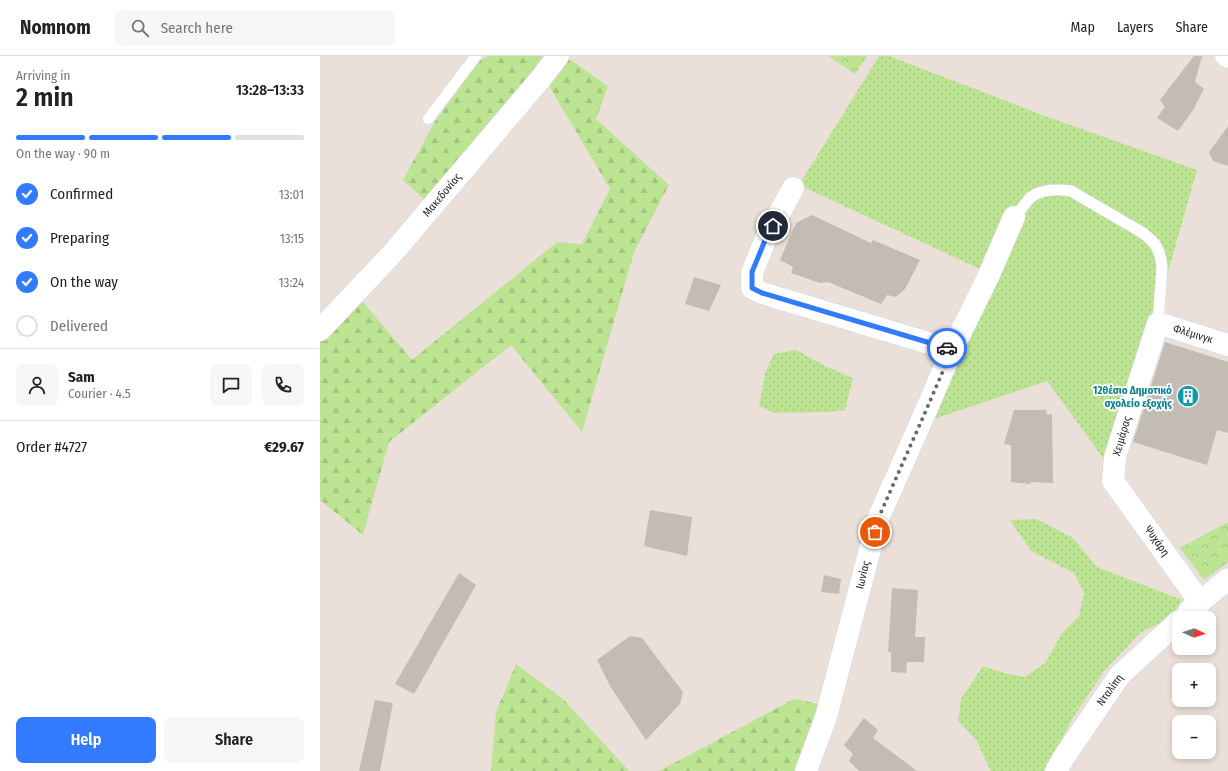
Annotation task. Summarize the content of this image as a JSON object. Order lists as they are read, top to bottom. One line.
{"streets":{"street":["Μακεδονίας","Φλέμινγκ","Χειμάρας","Ψυχάρη","Ιωνίας","Νταλίπη"]},"crossings":[["Φλέμινγκ","Χειμάρας"],["Χειμάρας","Ψυχάρη"]],"places":{"building":["12θέσιο Δημοτικό σχολείο εξοχής"]},"north":"right","page":{"header":"Nomnom","search":"Search here","nav":["Map","Layers","Share"],"heading":["2 min","Arriving in","13:28–13:33"],"panel":["Sam","Courier · 4.5","Order #4727","€29.67"],"bar":"On the way · 90 m","list":[["Confirmed","13:01"],["Preparing","13:15"],["On the way","13:24"],"Delivered"],"map_buttons":["+","−"],"buttons":["Help","Share"]}}
